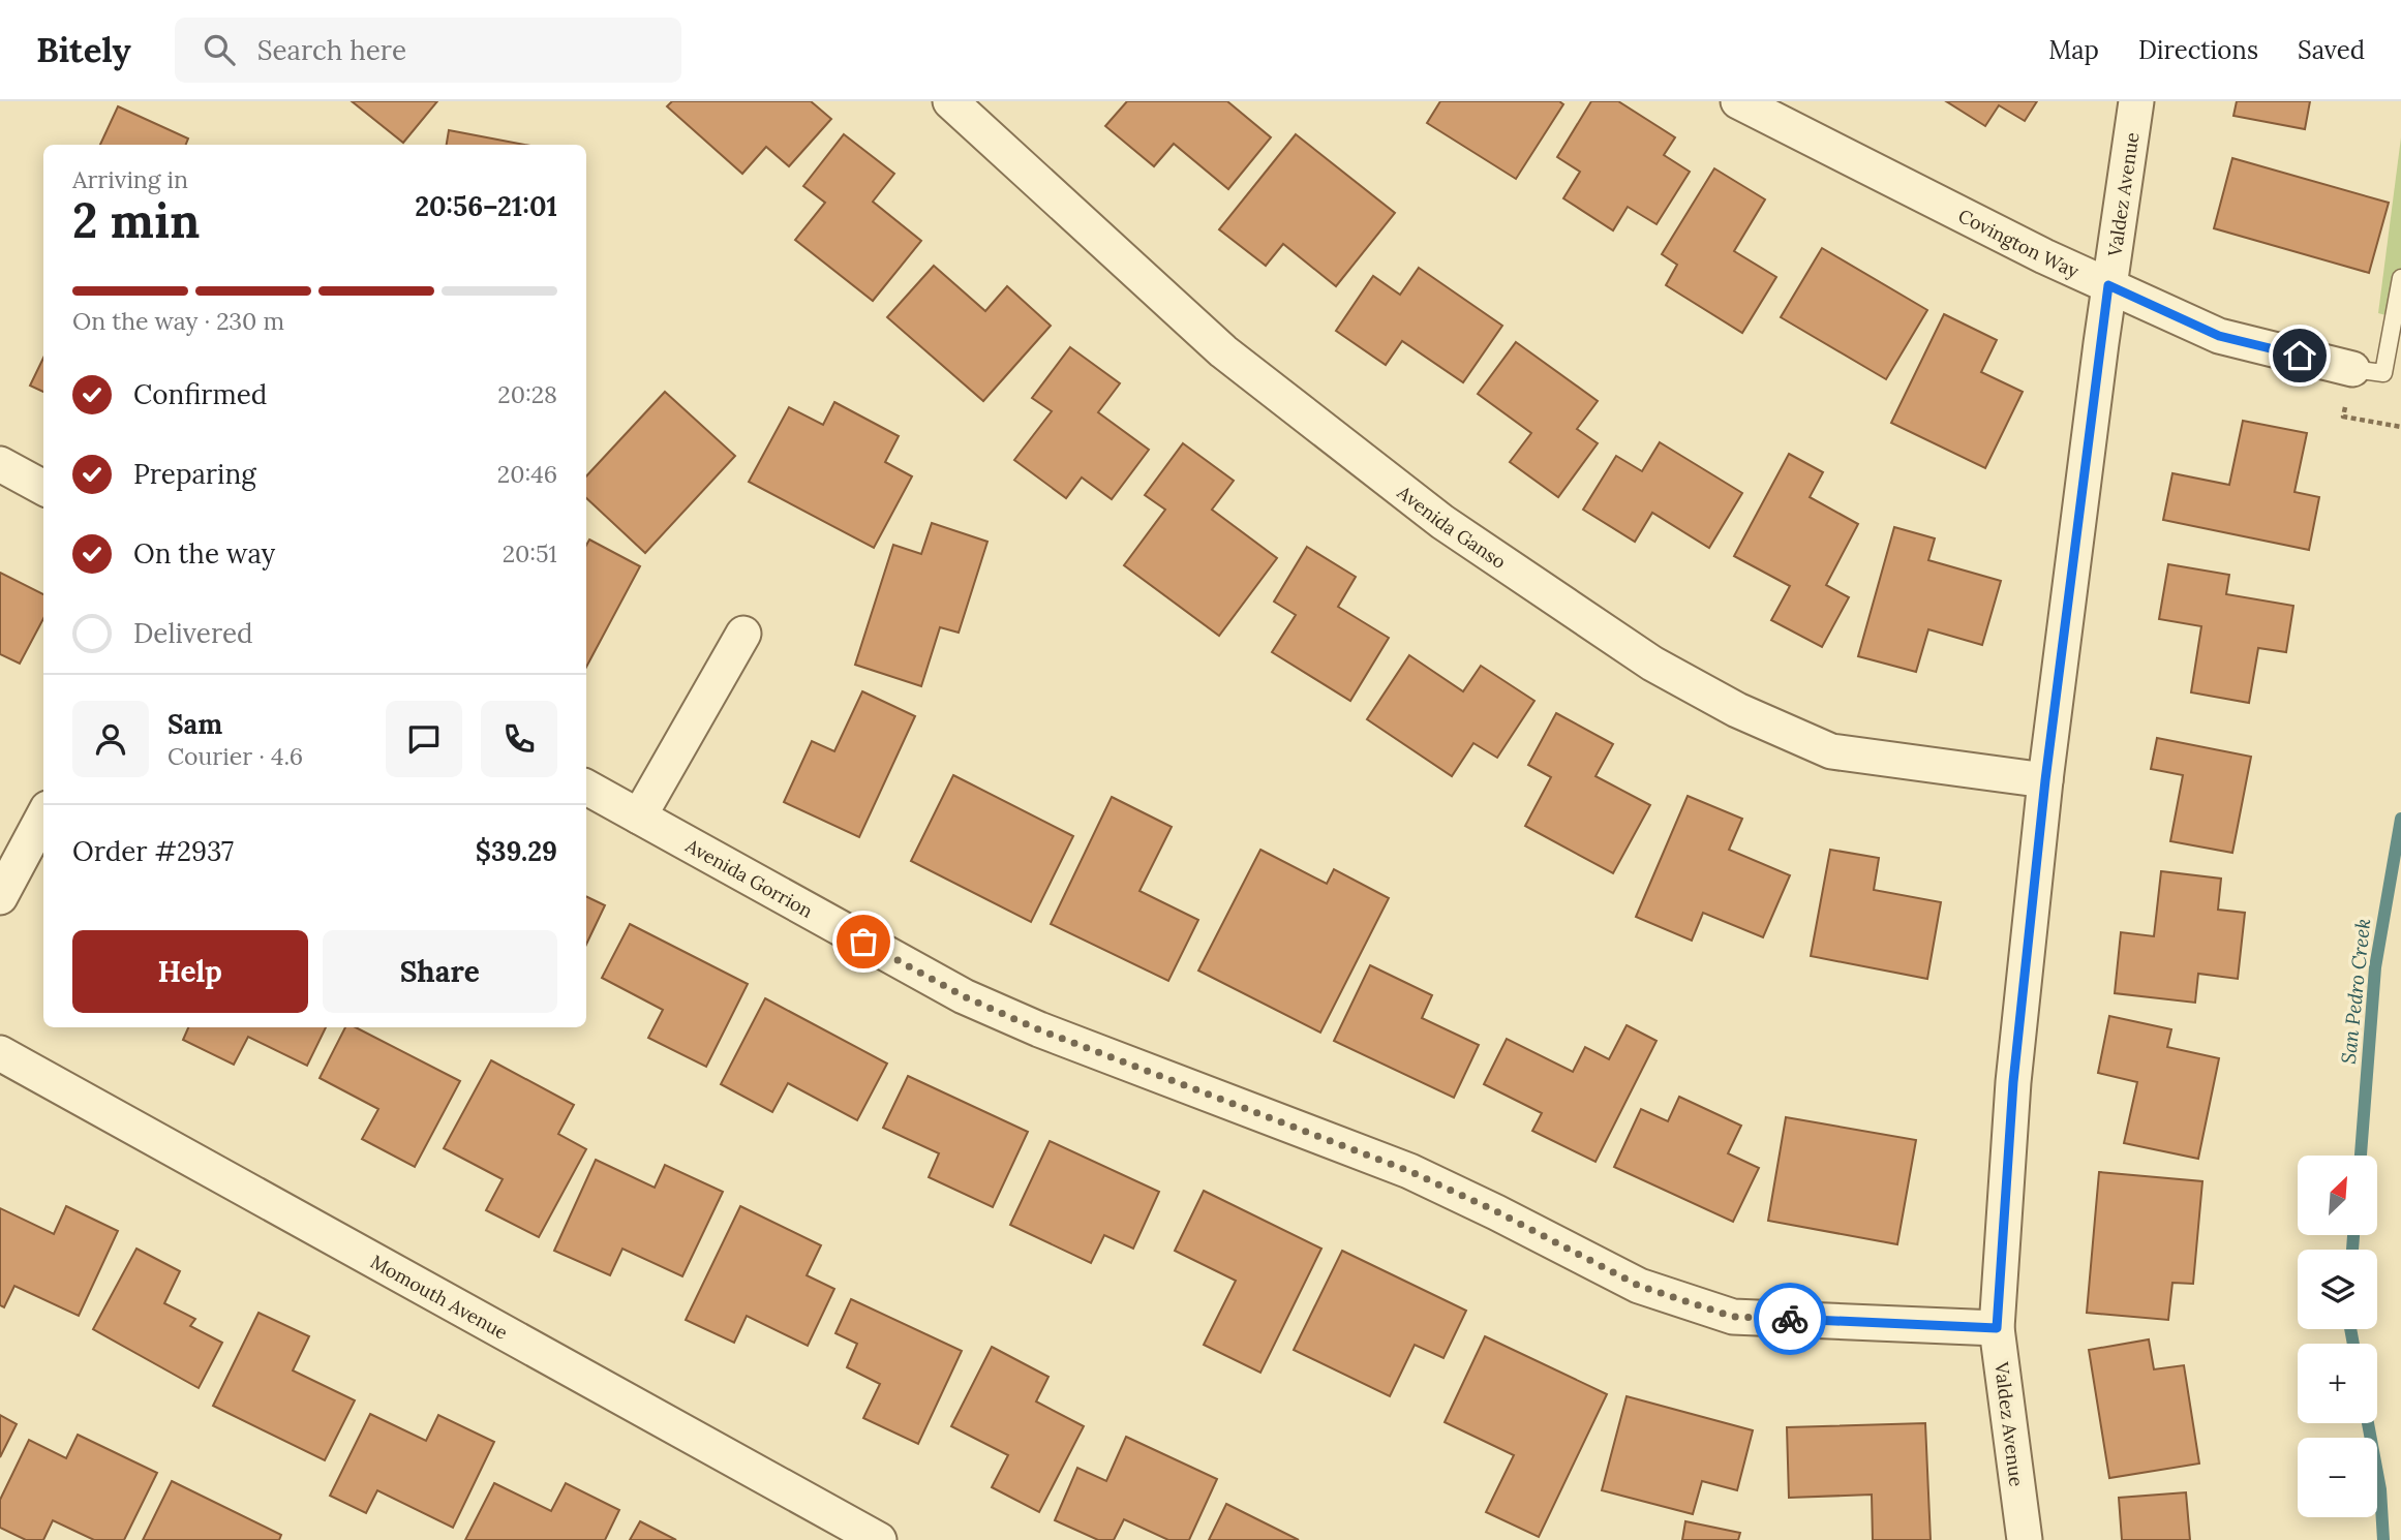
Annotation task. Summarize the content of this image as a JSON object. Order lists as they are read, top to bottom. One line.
{"streets":{"street":["Valdez Avenue","Covington Way","Avenida Ganso","Avenida Gorrion","Momouth Avenue"]},"crossings":[["Valdez Avenue","Covington Way"],["Valdez Avenue","Avenida Ganso"],["Valdez Avenue","Avenida Gorrion"]],"water":["San Pedro Creek"],"north":"top right","page":{"header":"Bitely","search":"Search here","nav":["Map","Directions","Saved"],"heading":["2 min","Arriving in","20:56–21:01"],"panel":["Sam","Courier · 4.6","Order #2937","$39.29"],"bar":"On the way · 230 m","list":[["Confirmed","20:28"],["Preparing","20:46"],["On the way","20:51"],"Delivered"],"buttons":["Help","Share"],"map_buttons":["+","−"]}}
